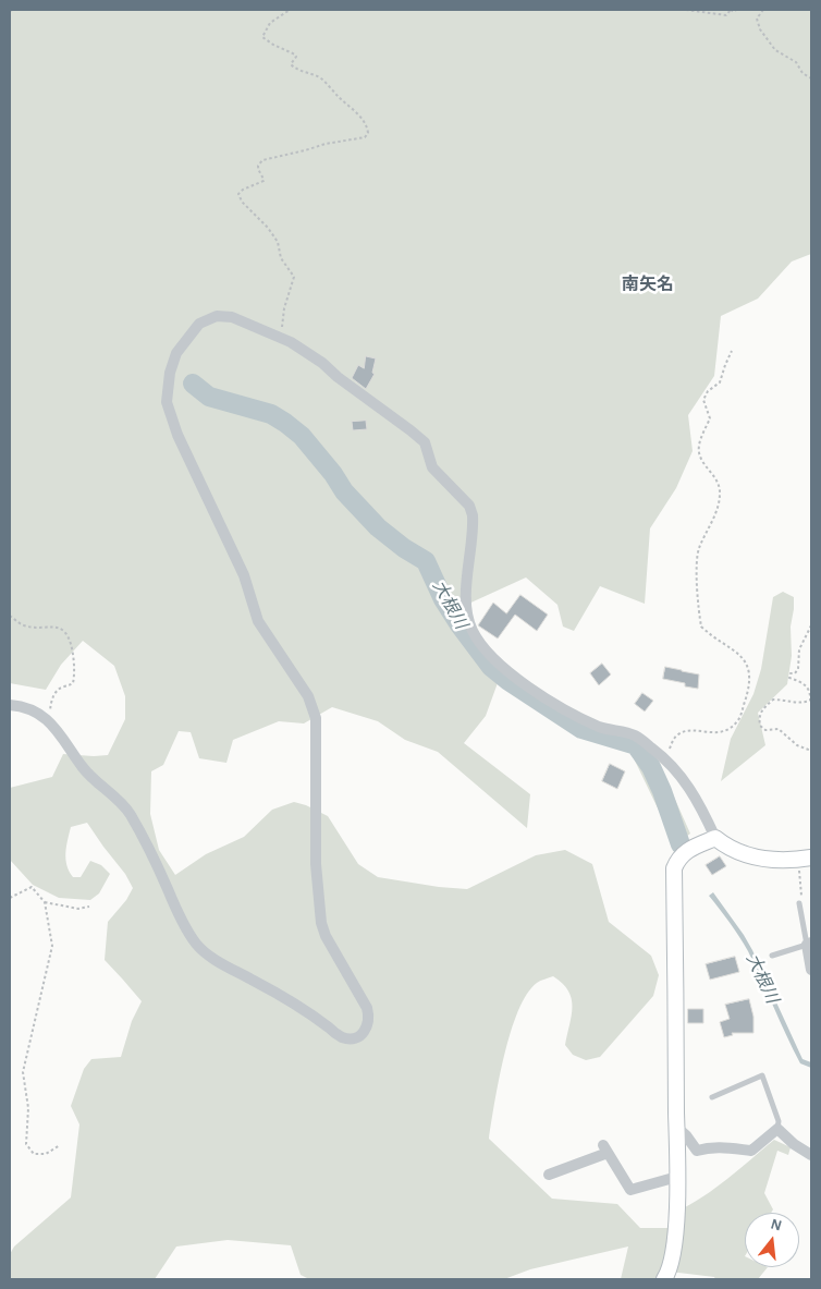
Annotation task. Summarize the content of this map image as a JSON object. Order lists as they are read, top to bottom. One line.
{"districts":["南矢名"],"water":["大根川"],"north":"top"}
